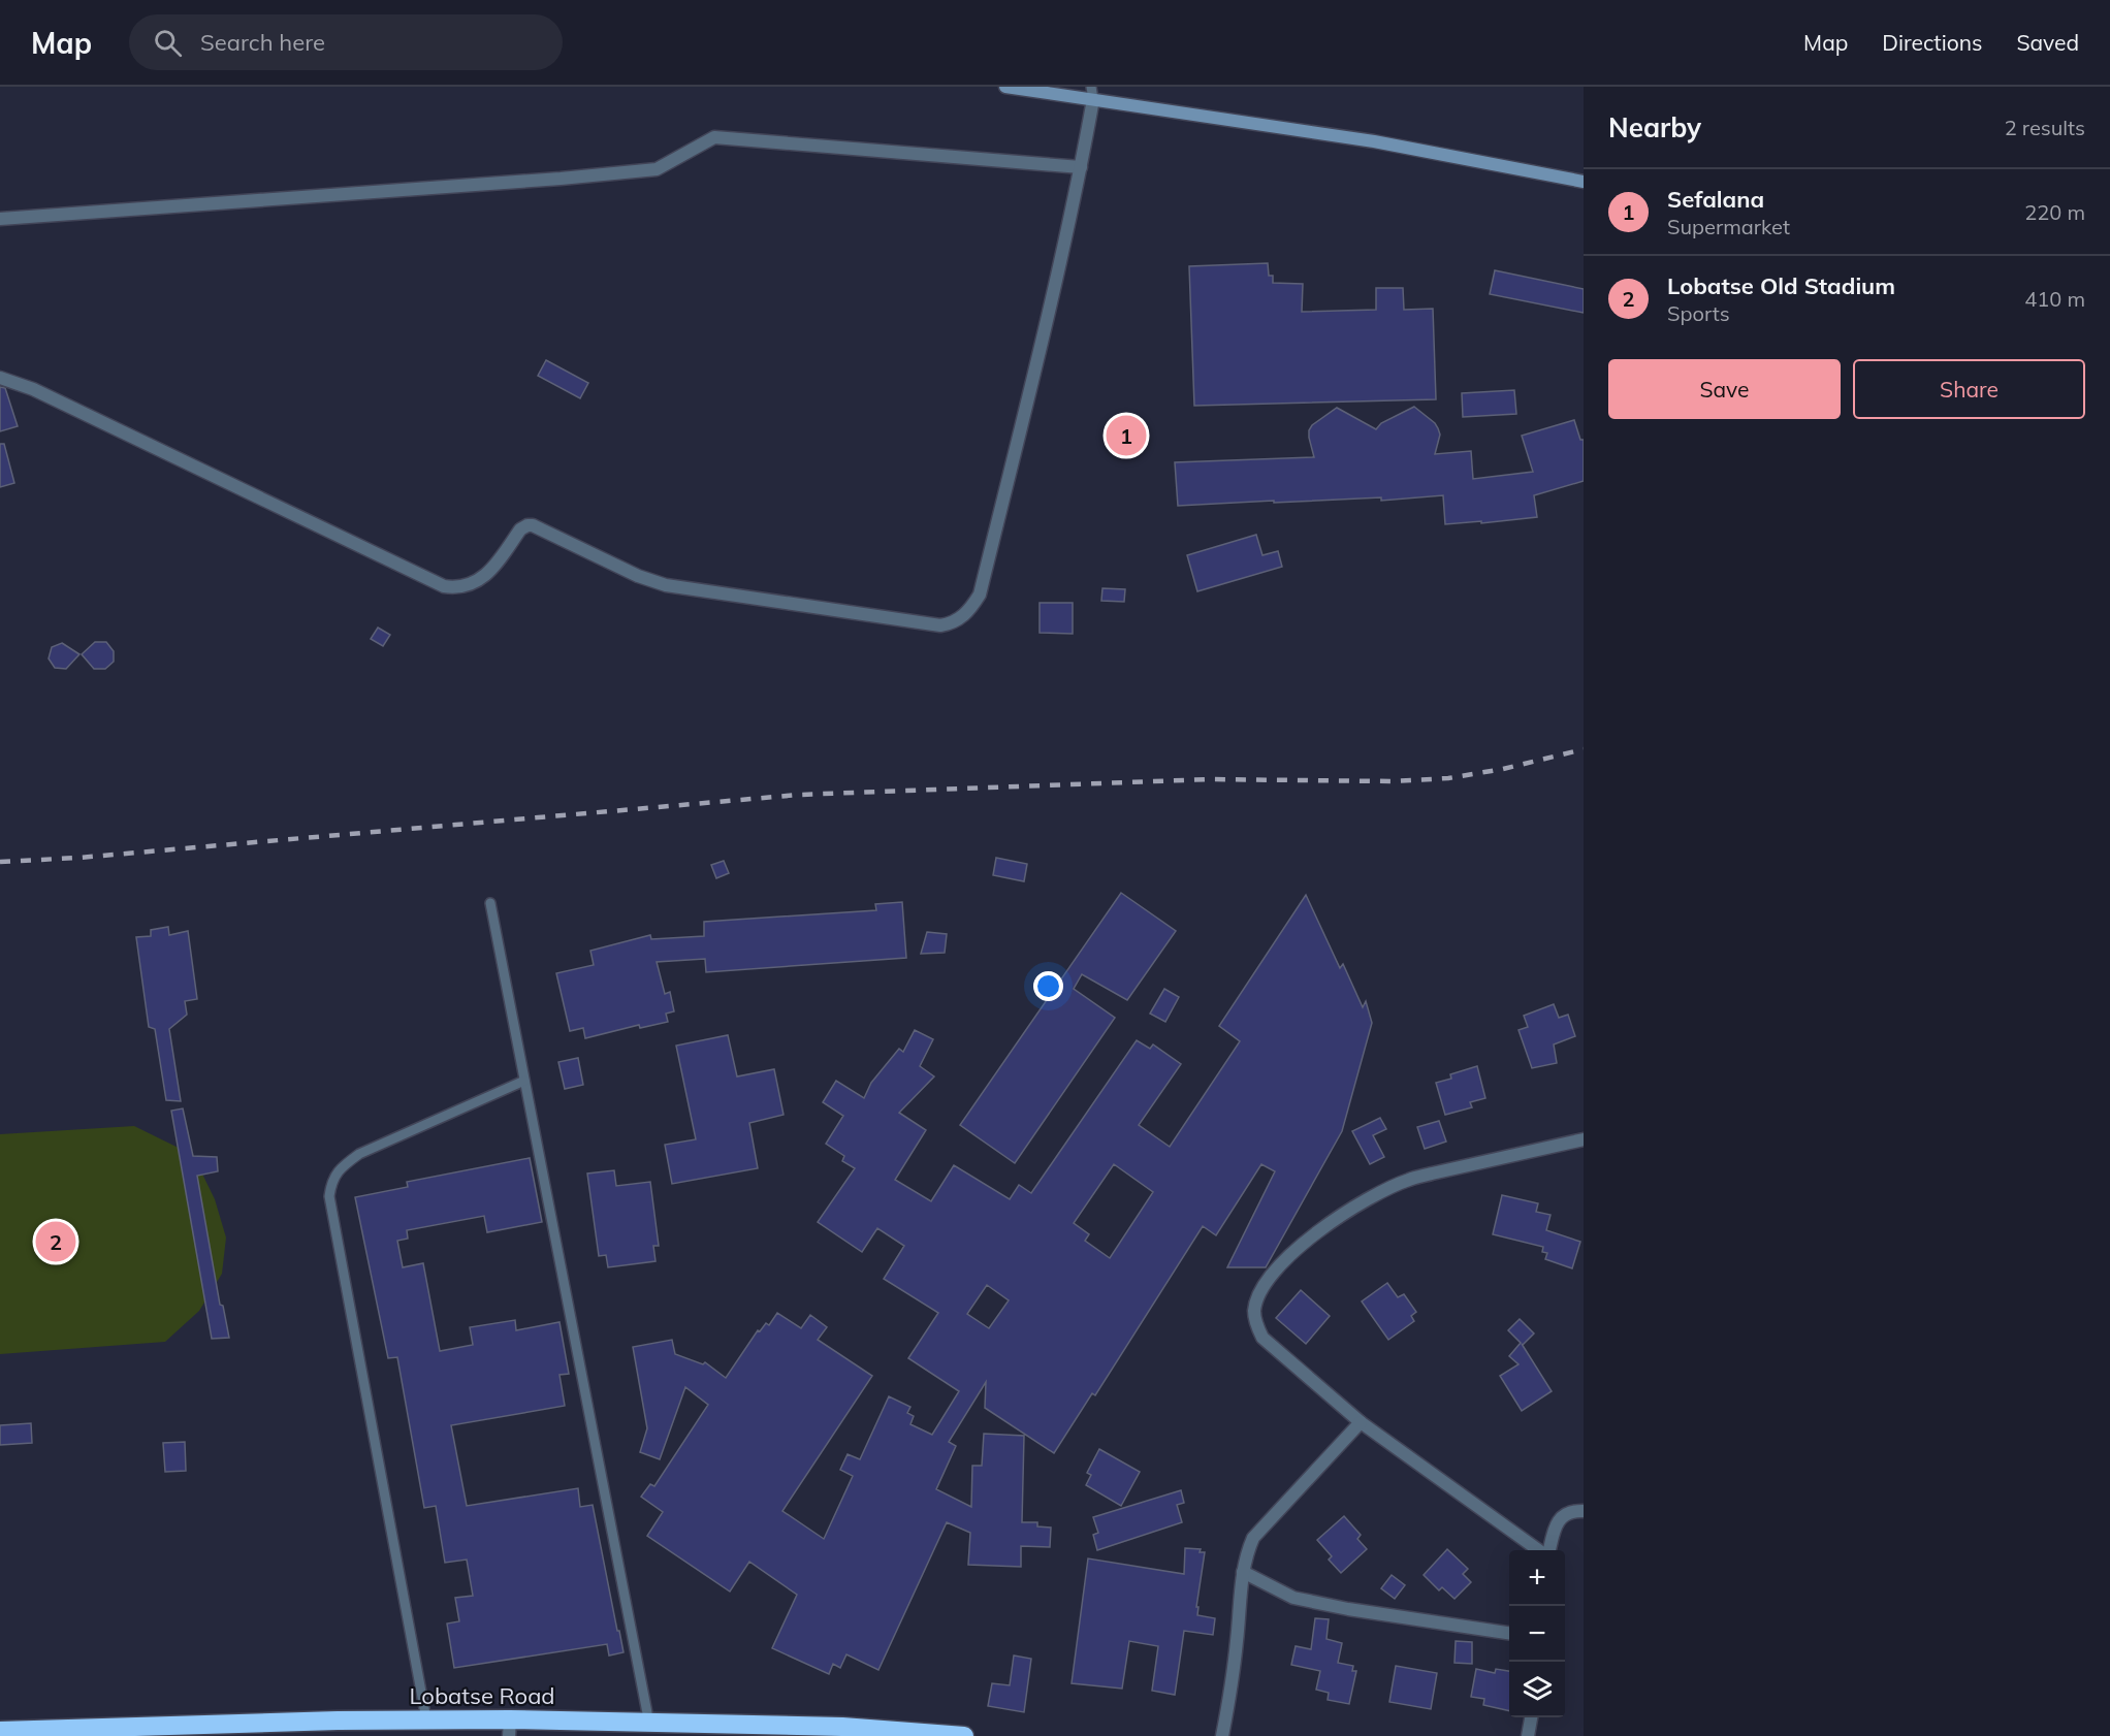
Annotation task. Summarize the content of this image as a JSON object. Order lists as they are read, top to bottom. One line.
{"streets":{"highway":["Lobatse Road"]},"page":{"header":"Map","search":"Search here","nav":["Map","Directions","Saved"],"heading":["Nearby","2 results"],"list":[{"mark":"1","name":"Sefalana","note":"Supermarket","value":"220 m"},{"mark":"2","name":"Lobatse Old Stadium","note":"Sports","value":"410 m"}],"buttons":["Save","Share"],"pins":["1","2"],"map_buttons":["+","−"]}}
